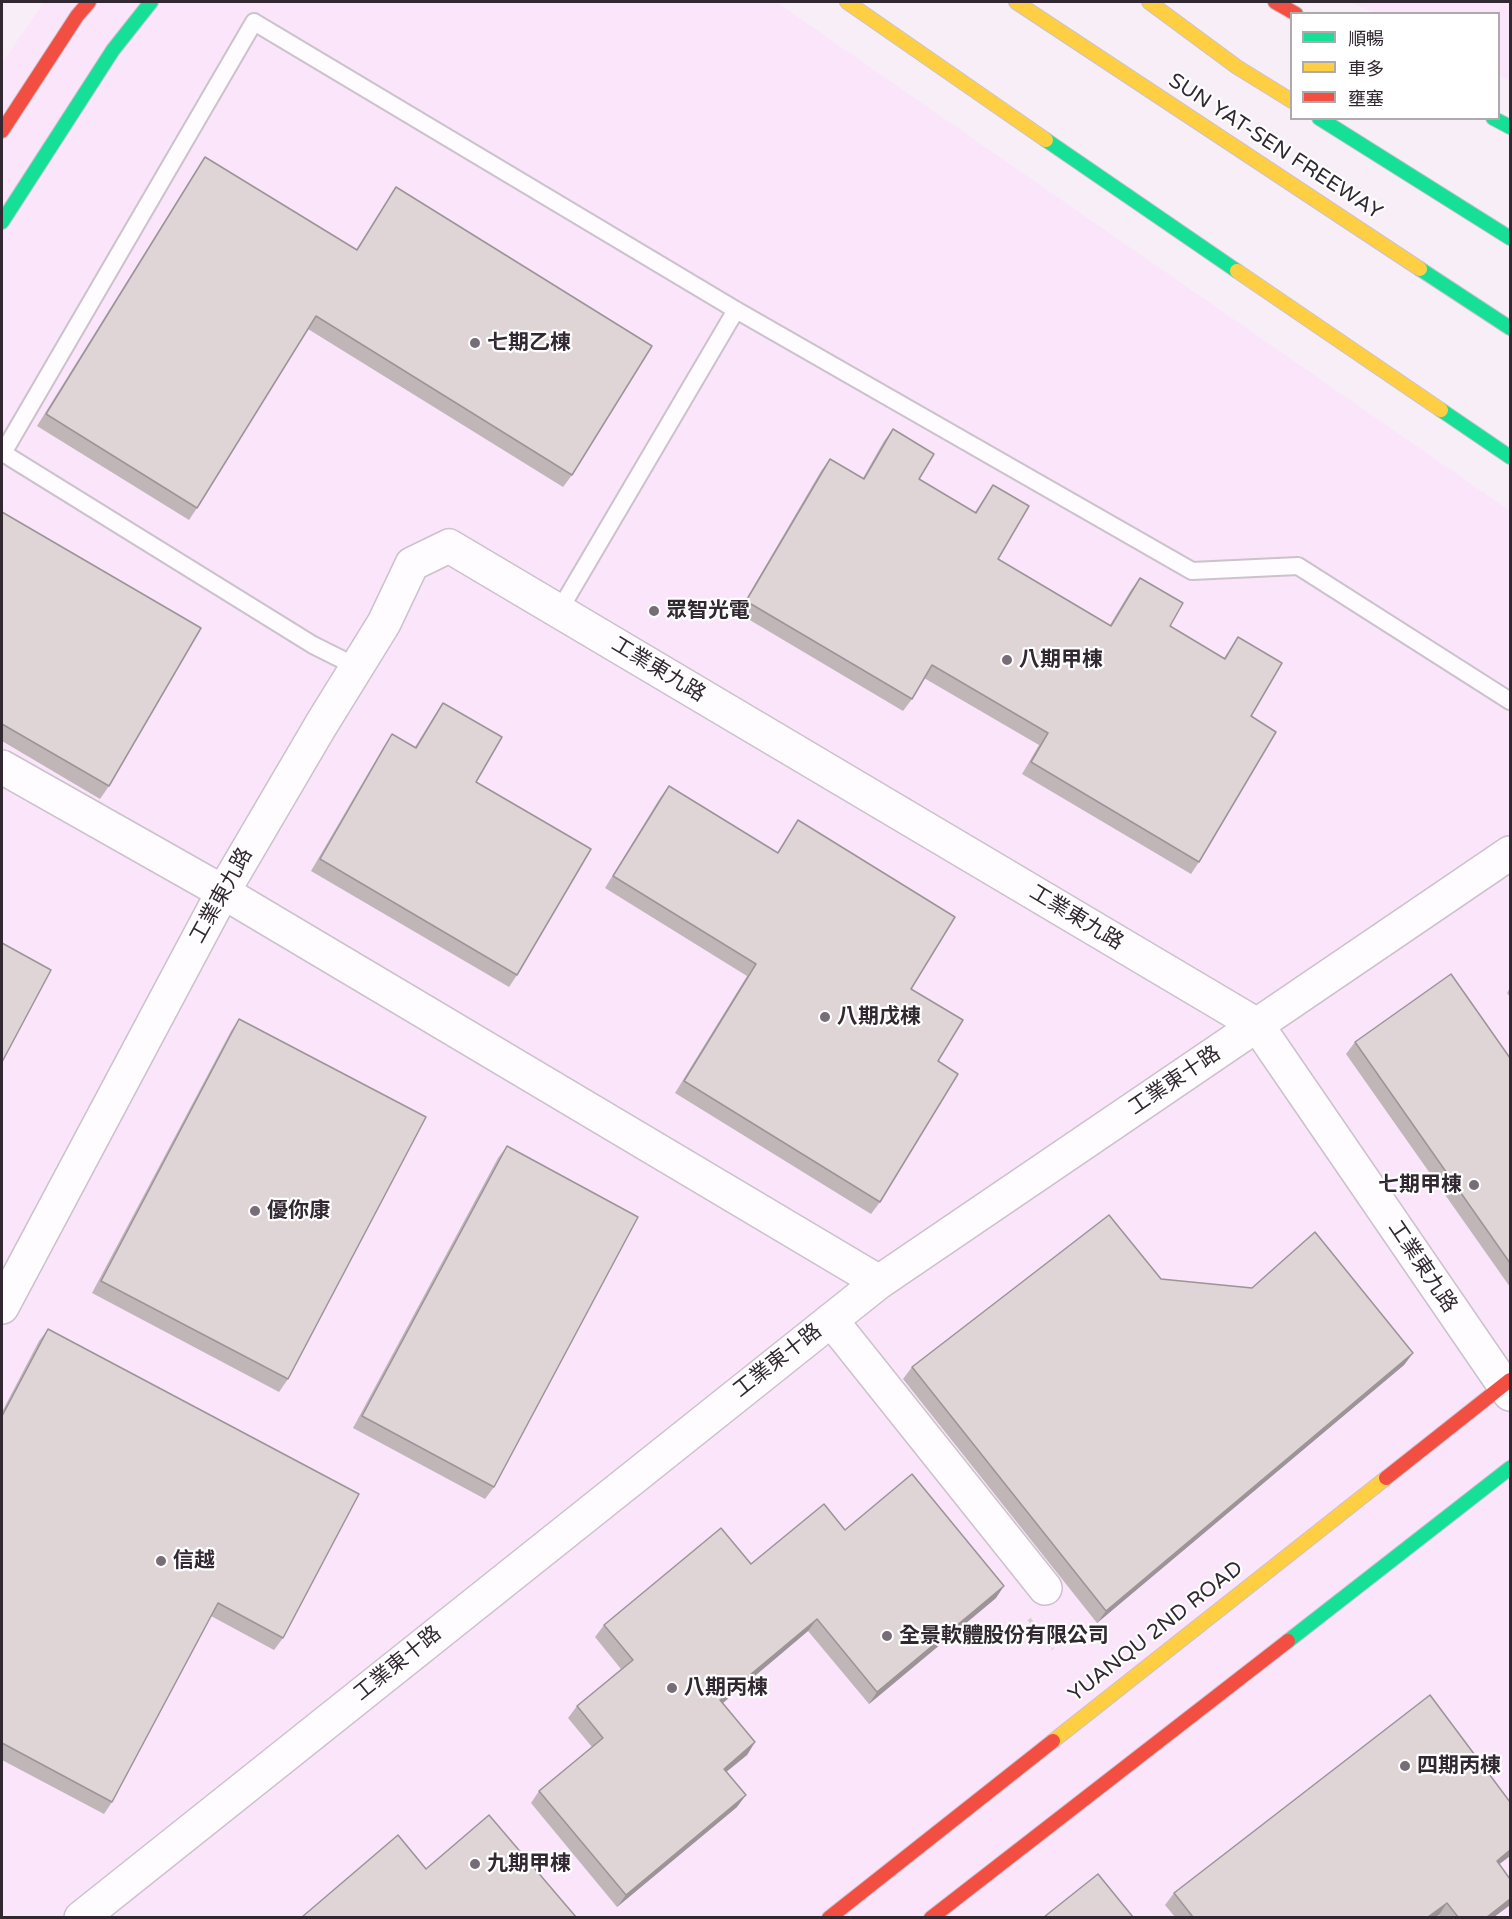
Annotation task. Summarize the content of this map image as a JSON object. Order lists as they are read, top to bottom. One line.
{"streets":{"main road":["SUN YAT-SEN FREEWAY","YUANQU 2ND ROAD"],"street":["工業東九路","工業東十路"]},"crossings":[["工業東九路","工業東十路"],["工業東九路","YUANQU 2ND ROAD"]],"places":["七期乙棟","眾智光電","八期甲棟","八期戊棟","七期甲棟","優你康","信越","全景軟體股份有限公司","八期丙棟","四期丙棟","九期甲棟"],"legend":["順暢","車多","壅塞"]}
